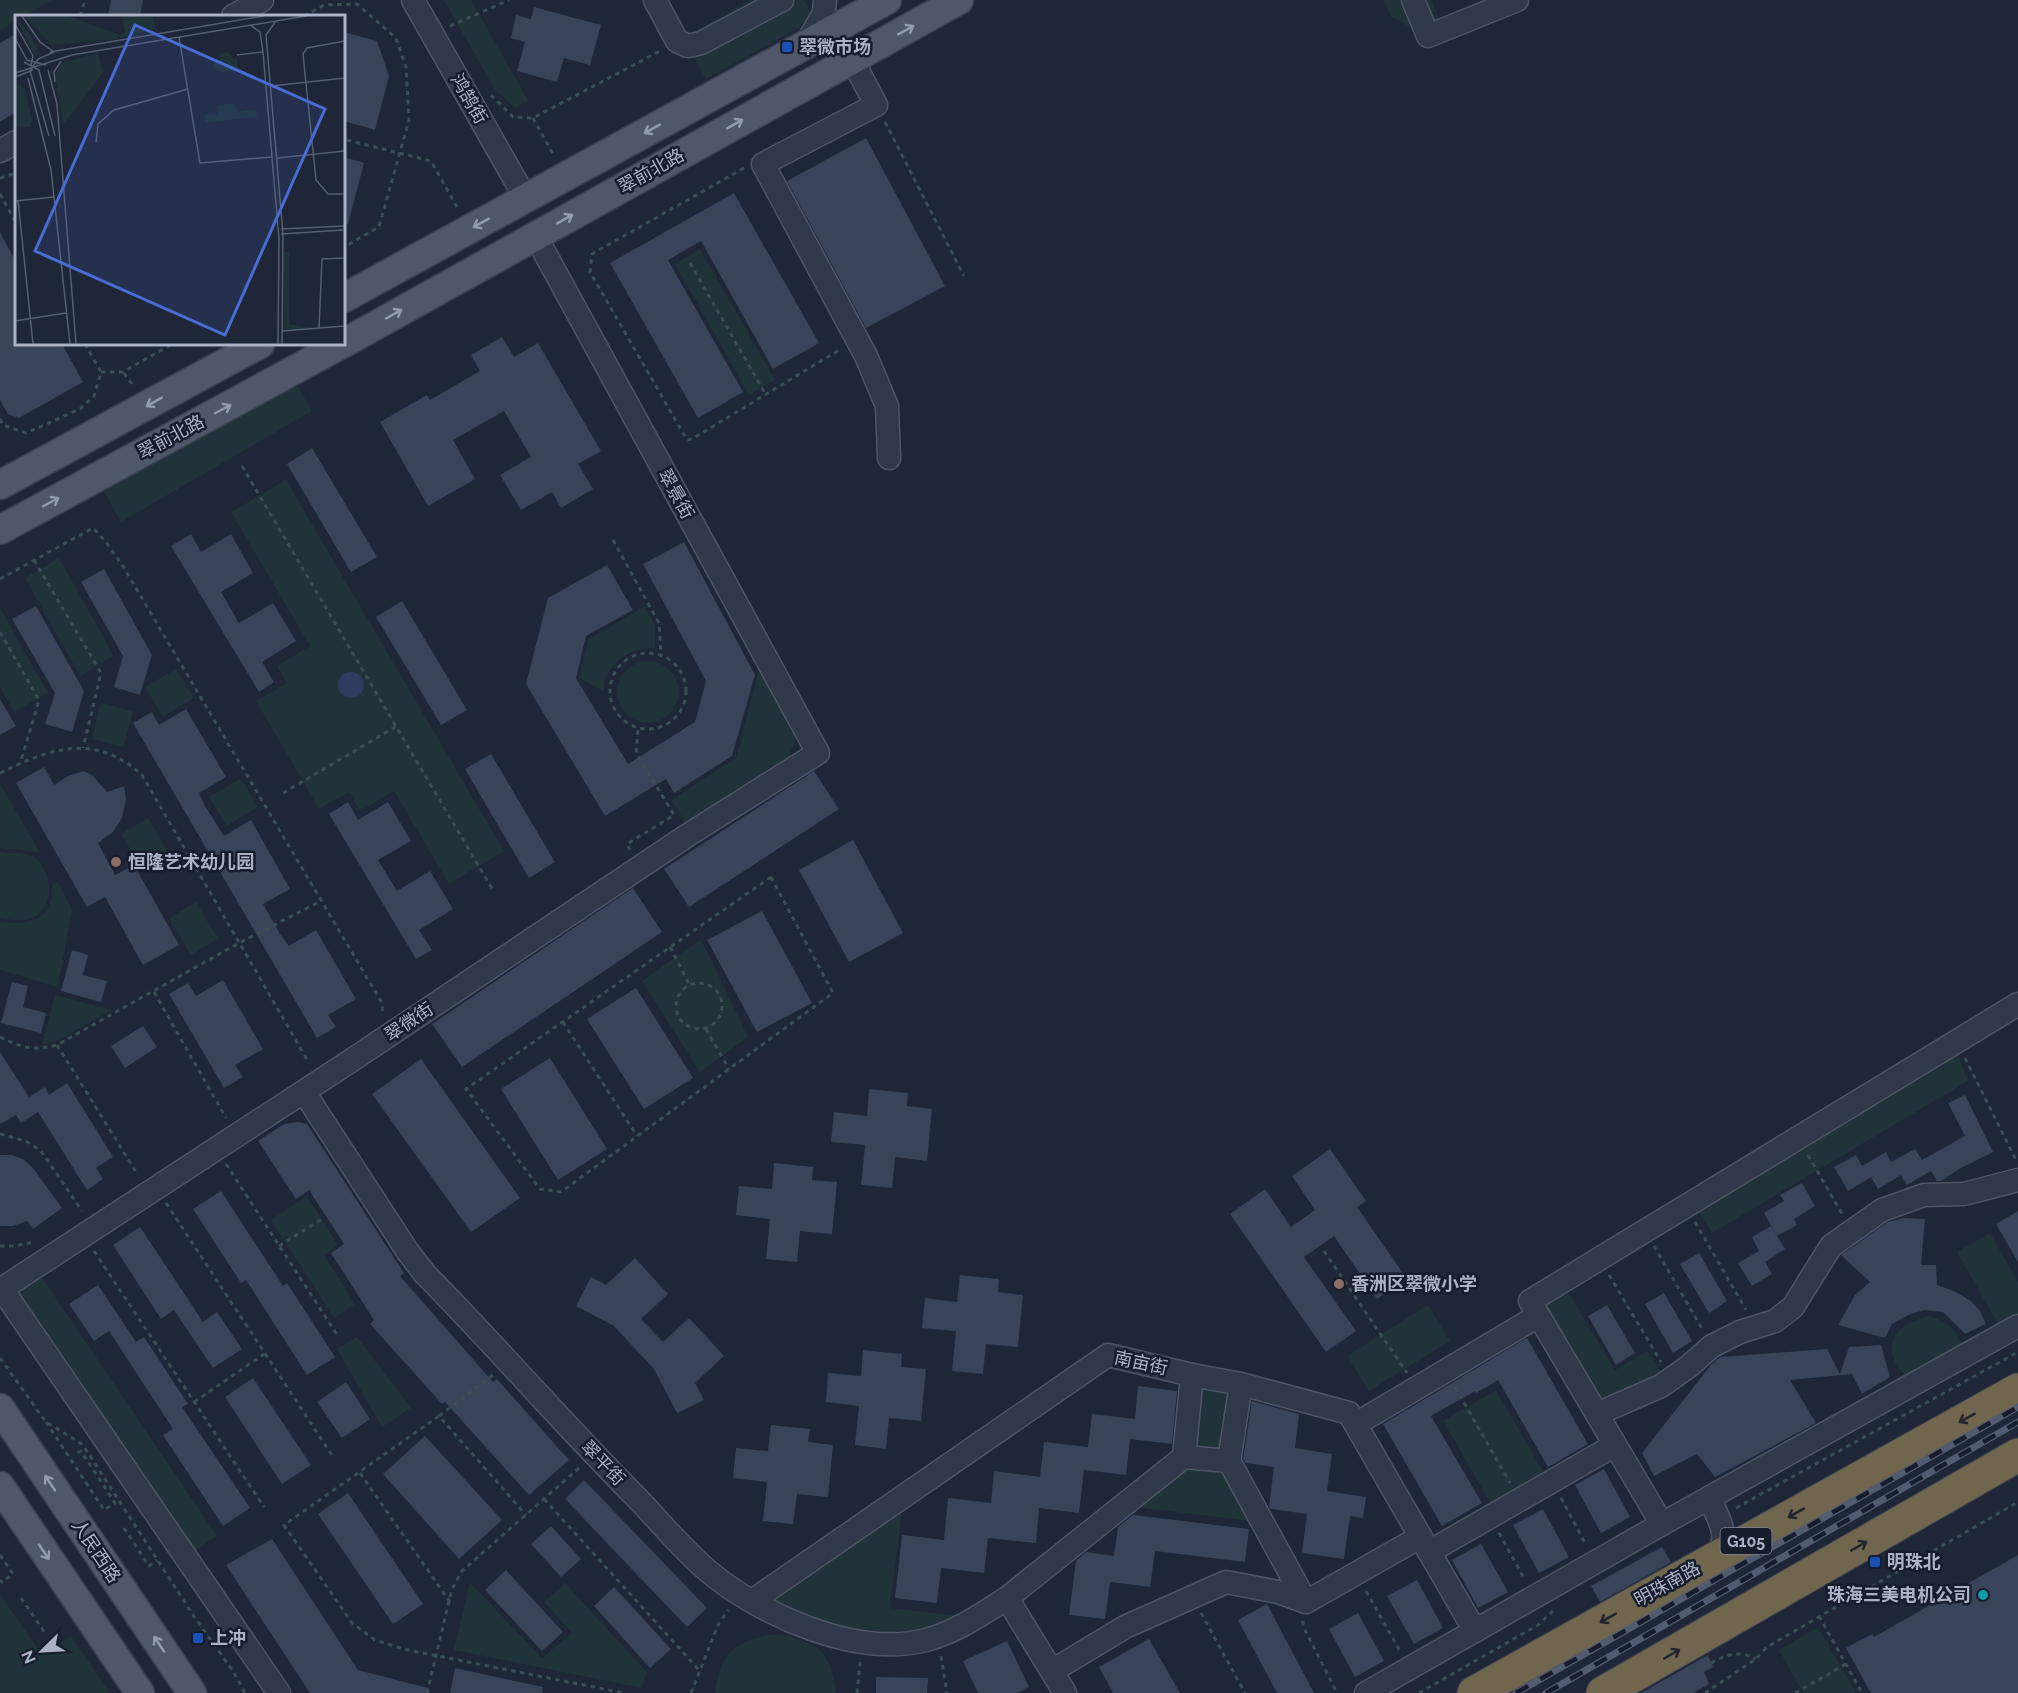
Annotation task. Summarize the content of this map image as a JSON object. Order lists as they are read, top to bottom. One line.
{"streets":{"highway":["G105","明珠南路"],"main road":["翠前北路","人民西路"],"street":["鸿鹄街","翠景街","翠微街","南亩街","翠平街"]},"crossings":[["鸿鹄街","翠前北路"],["翠前北路","翠景街"],["翠景街","翠微街"],["翠微街","翠平街"],["南亩街","翠平街"]],"places":{"transit":["翠微市场","明珠北","上冲"],"other":["恒隆艺术幼儿园","香洲区翠微小学","珠海三美电机公司"]},"north":"bottom left"}
